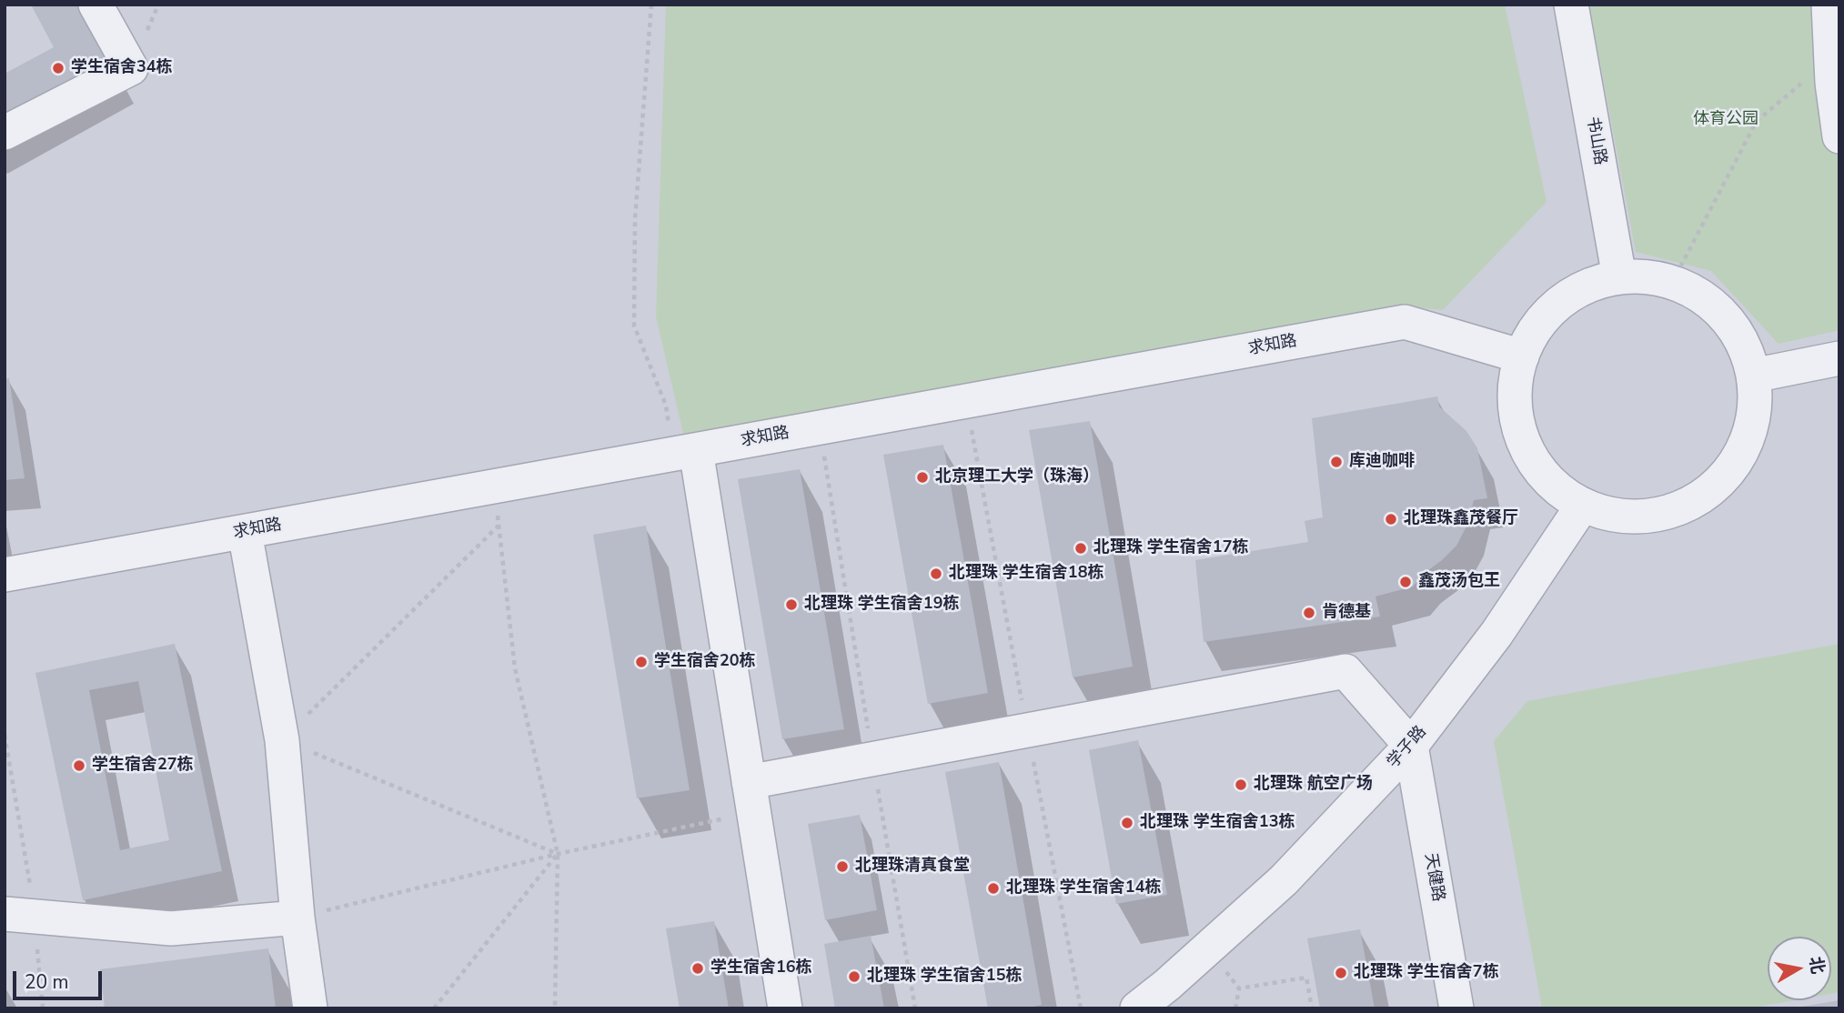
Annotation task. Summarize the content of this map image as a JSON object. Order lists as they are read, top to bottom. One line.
{"streets":{"street":["书山路","求知路","学子路","天健路"]},"crossings":[["学子路","天健路"]],"parks":["体育公园"],"places":["学生宿舍34栋","库迪咖啡","北京理工大学（珠海）","北理珠鑫茂餐厅","北理珠 学生宿舍17栋","北理珠 学生宿舍18栋","鑫茂汤包王","北理珠 学生宿舍19栋","肯德基","学生宿舍20栋","学生宿舍27栋","北理珠 航空广场","北理珠 学生宿舍13栋","北理珠清真食堂","北理珠 学生宿舍14栋","学生宿舍16栋","北理珠 学生宿舍7栋","北理珠 学生宿舍15栋"],"scale_bar":"20 m","north":"right"}
